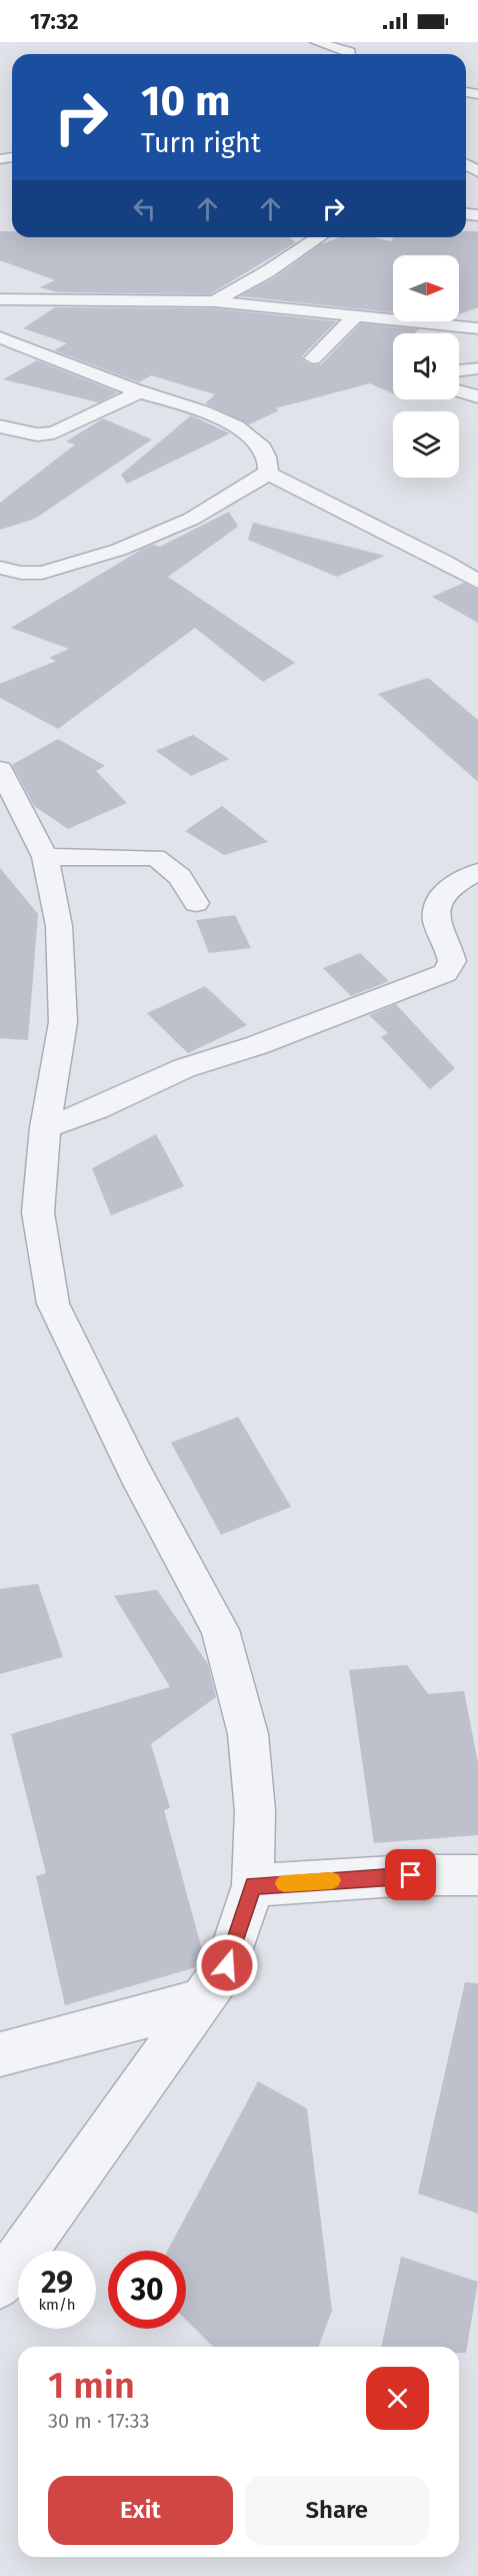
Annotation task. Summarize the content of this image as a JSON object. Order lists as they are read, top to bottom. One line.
{"north":"right","page":{"status":"17:32","turn":["10 m","Turn right"],"speed":"29 km/h","limit":"30","heading":["1 min","30 m · 17:33"],"buttons":["Exit","Share"]}}
